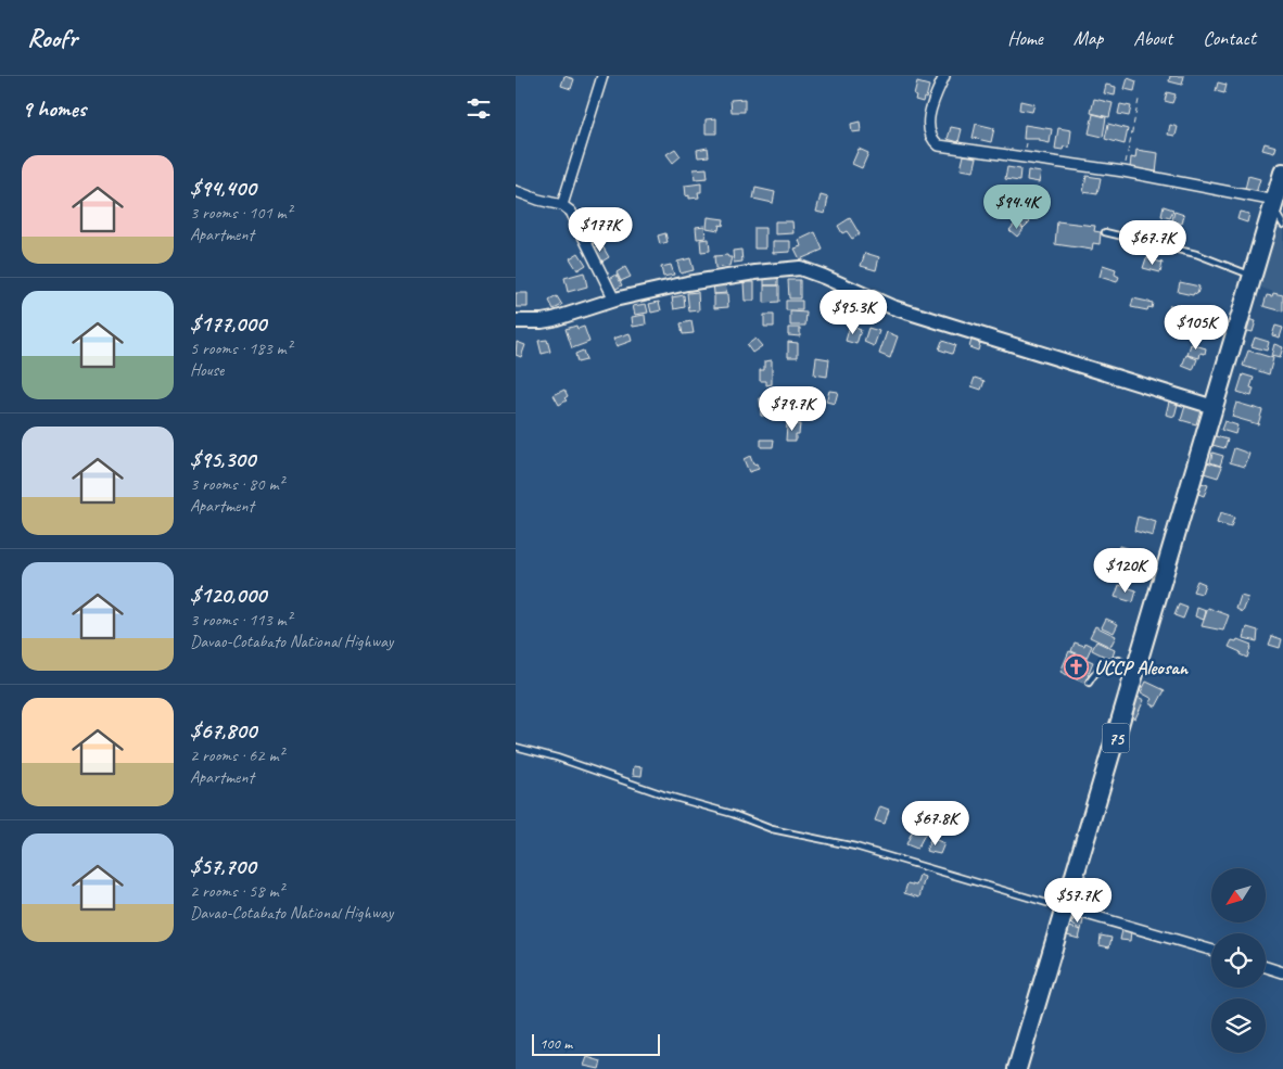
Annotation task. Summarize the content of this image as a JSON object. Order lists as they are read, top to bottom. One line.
{"streets":{"highway":["75"]},"places":{"church":["UCCP Aleosan"]},"scale_bar":"100 m","north":"bottom left","page":{"header":"Roofr","nav":["Home","Map","About","Contact"],"heading":"9 homes","list":[{"name":"$94,400","note":"3 rooms · 101 m² · Apartment"},{"name":"$177,000","note":"5 rooms · 183 m² · House"},{"name":"$95,300","note":"3 rooms · 80 m² · Apartment"},{"name":"$120,000","note":"3 rooms · 113 m² · Davao-Cotabato National Highway"},{"name":"$67,800","note":"2 rooms · 62 m² · Apartment"},{"name":"$57,700","note":"2 rooms · 58 m² · Davao-Cotabato National Highway"}],"price":["$94.4K","$177K","$67.7K","$95.3K","$105K","$79.7K","$120K","$67.8K","$57.7K"],"scale":"100 m"}}
